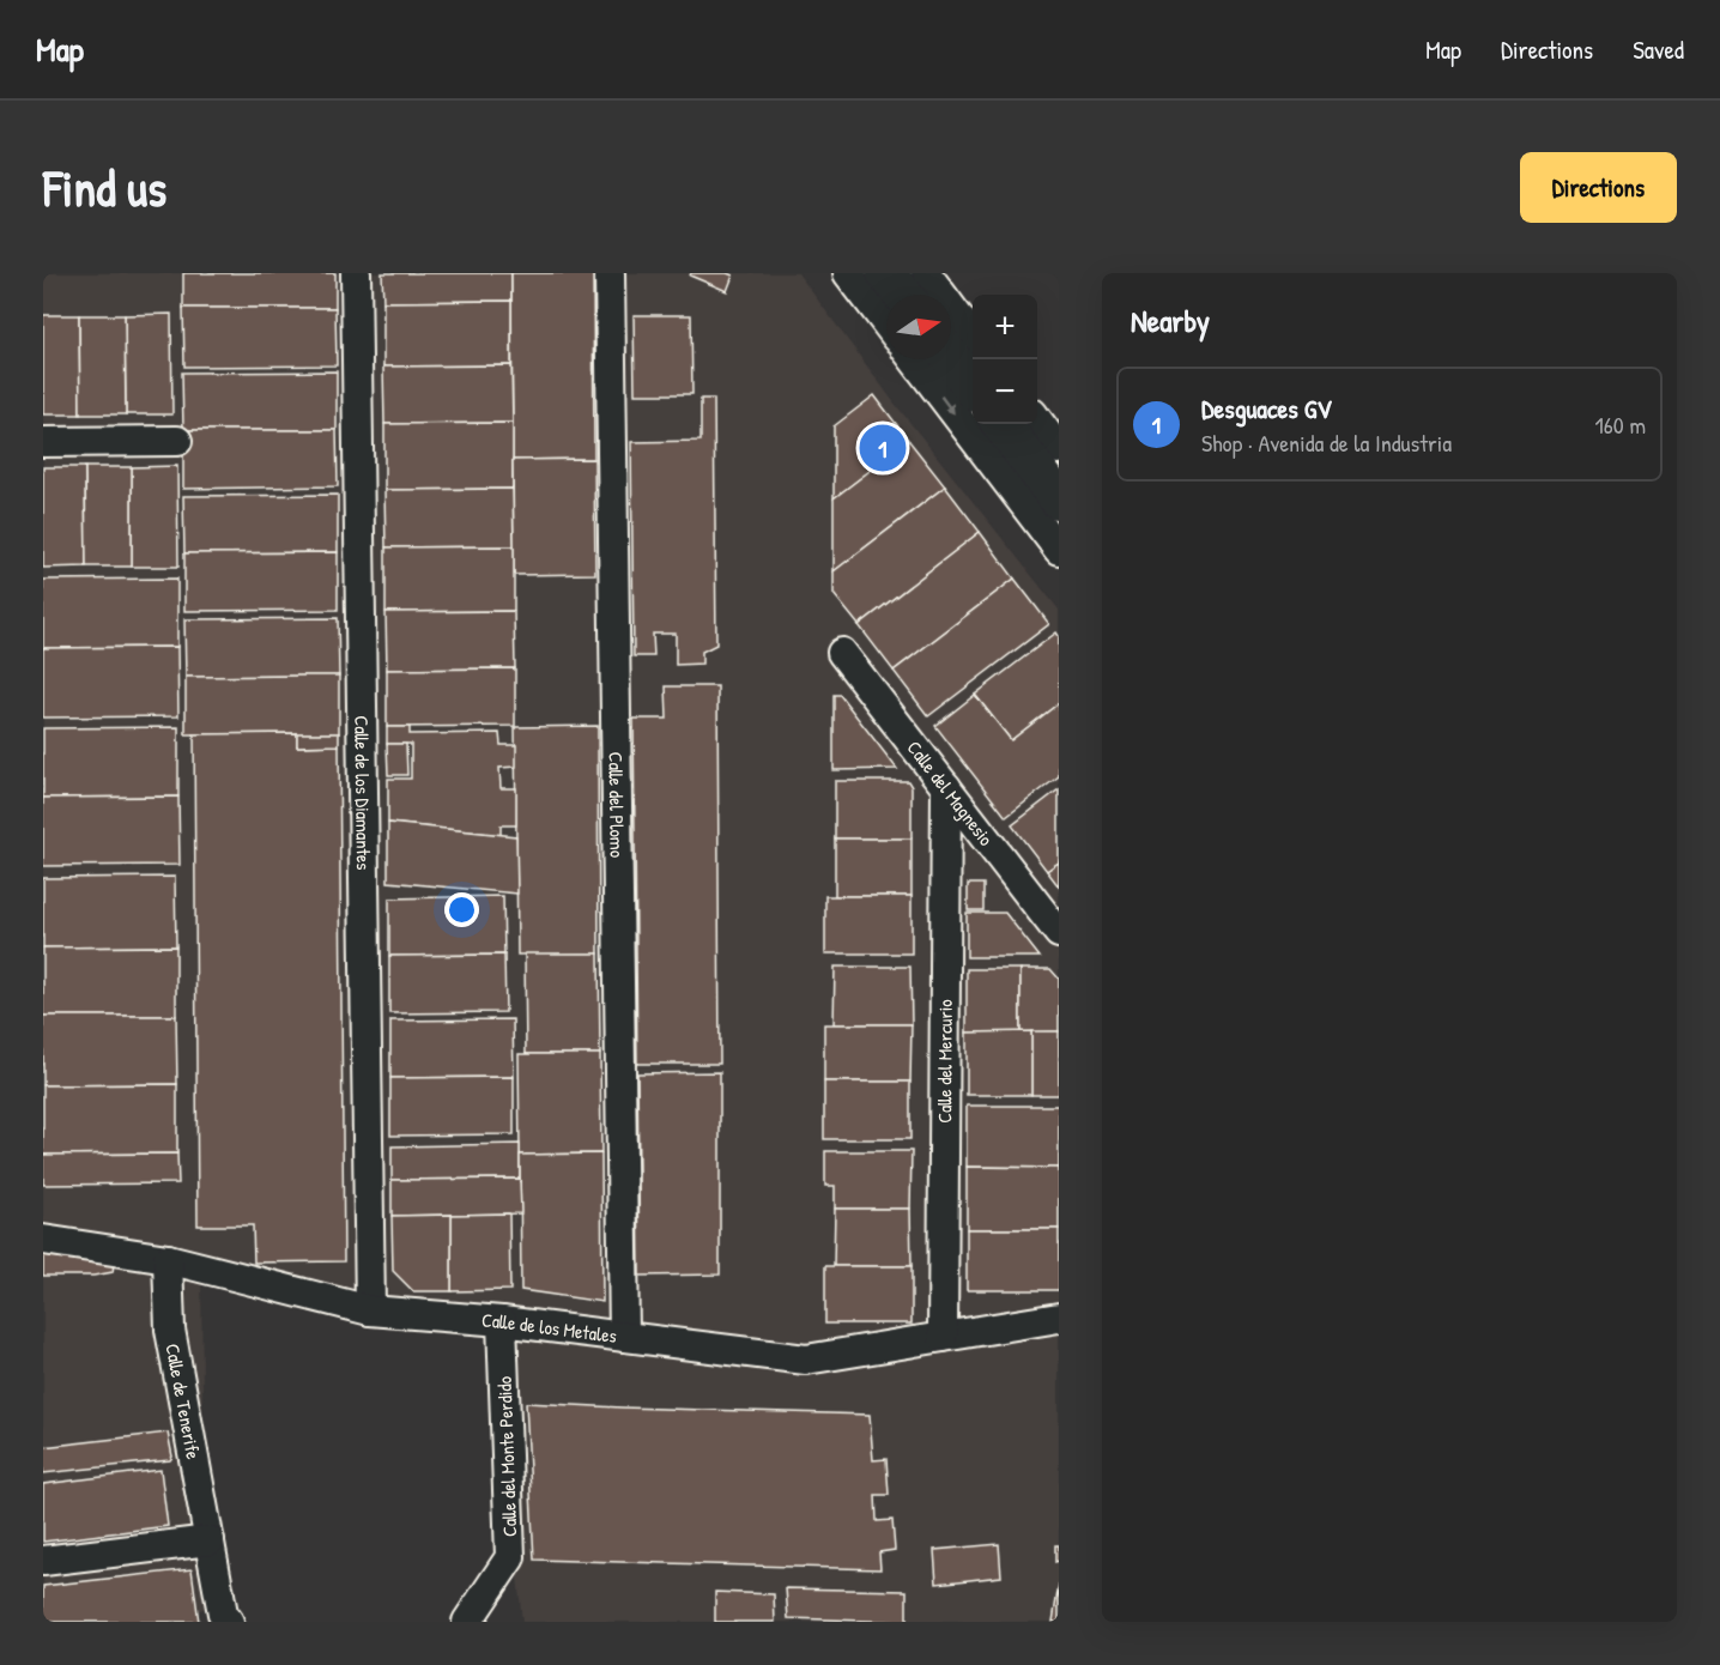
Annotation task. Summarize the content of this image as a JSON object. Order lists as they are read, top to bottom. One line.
{"streets":{"street":["Calle de los Diamantes","Calle del Magnesio","Calle del Plomo","Calle del Mercurio","Calle de los Metales","Calle de Tenerife","Calle del Monte Perdido"]},"crossings":[["Calle de los Diamantes","Calle de los Metales"],["Calle del Magnesio","Calle del Mercurio"],["Calle del Plomo","Calle de los Metales"],["Calle del Mercurio","Calle de los Metales"],["Calle de los Metales","Calle de Tenerife"],["Calle de los Metales","Calle del Monte Perdido"]],"north":"right","page":{"header":"Map","nav":["Map","Directions","Saved"],"buttons":"Directions","title":"Find us","heading":"Nearby","map_buttons":["+","−"],"list":[{"mark":"1","name":"Desguaces GV","note":"Shop · Avenida de la Industria","value":"160 m"}],"pins":"1"}}
